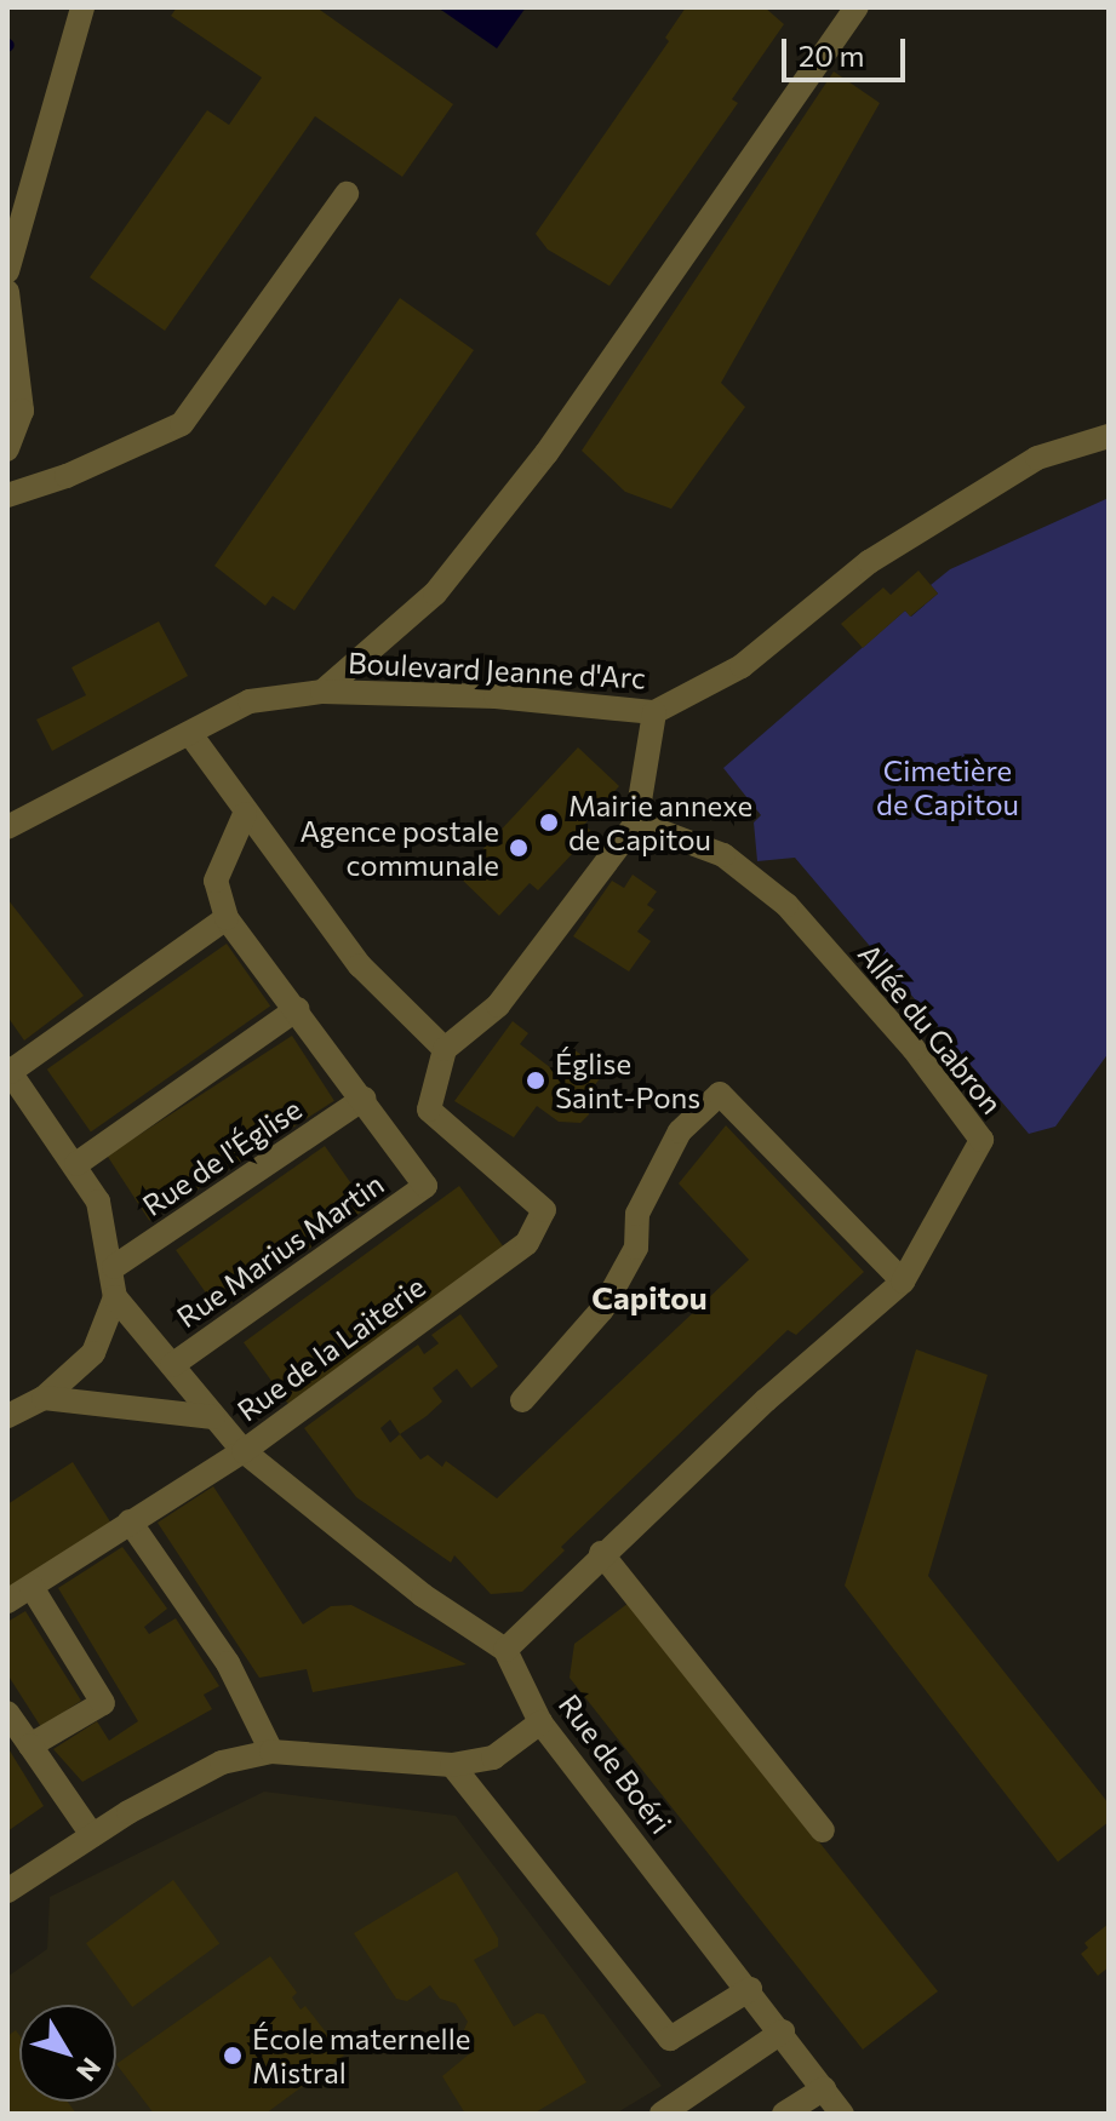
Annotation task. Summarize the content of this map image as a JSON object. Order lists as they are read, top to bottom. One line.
{"streets":{"street":["Boulevard Jeanne d'Arc","Allée du Gabron","Rue de l'Église","Rue Marius Martin","Rue de la Laiterie","Rue de Boéri"]},"crossings":[["Allée du Gabron","Rue de Boéri"],["Rue de l'Église","Rue Marius Martin"]],"districts":["Capitou"],"parks":["Cimetière de Capitou"],"places":["Mairie annexe de Capitou","Agence postale communale","Église Saint-Pons","École maternelle Mistral"],"scale_bar":"20 m","north":"bottom right"}
